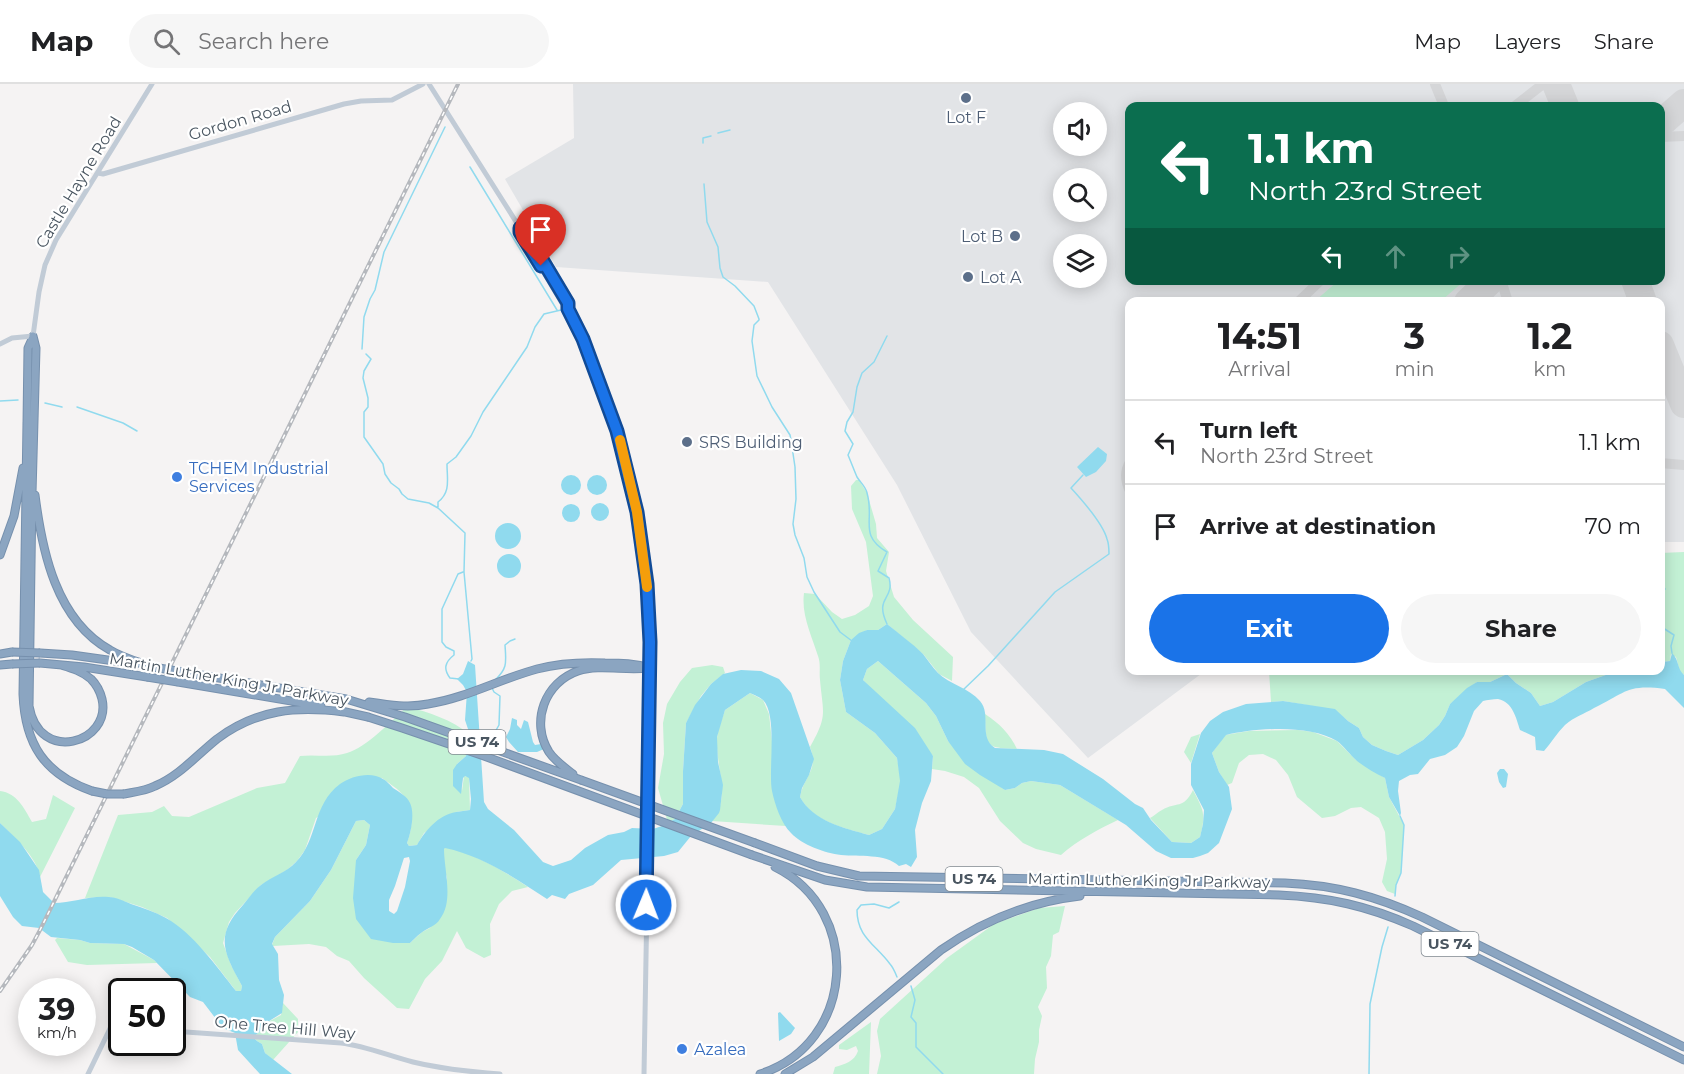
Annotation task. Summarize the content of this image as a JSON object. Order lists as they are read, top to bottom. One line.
{"streets":{"highway":["Martin Luther King Jr Parkway","US 74"],"main road":["Gordon Road","Castle Hayne Road","One Tree Hill Way"]},"crossings":[["Gordon Road","Castle Hayne Road"]],"places":["Lot F","Lot B","Lot A","SRS Building","TCHEM Industrial Services","Azalea"],"page":{"header":"Map","search":"Search here","nav":["Map","Layers","Share"],"turn":["1.1 km","North 23rd Street"],"eta":["14:51","Arrival","3","min","1.2","km"],"list":[{"name":"Turn left","note":"North 23rd Street","value":"1.1 km"},{"name":"Arrive at destination","value":"70 m"}],"buttons":["Exit","Share"],"speed":"39 km/h","limit":"50"}}
